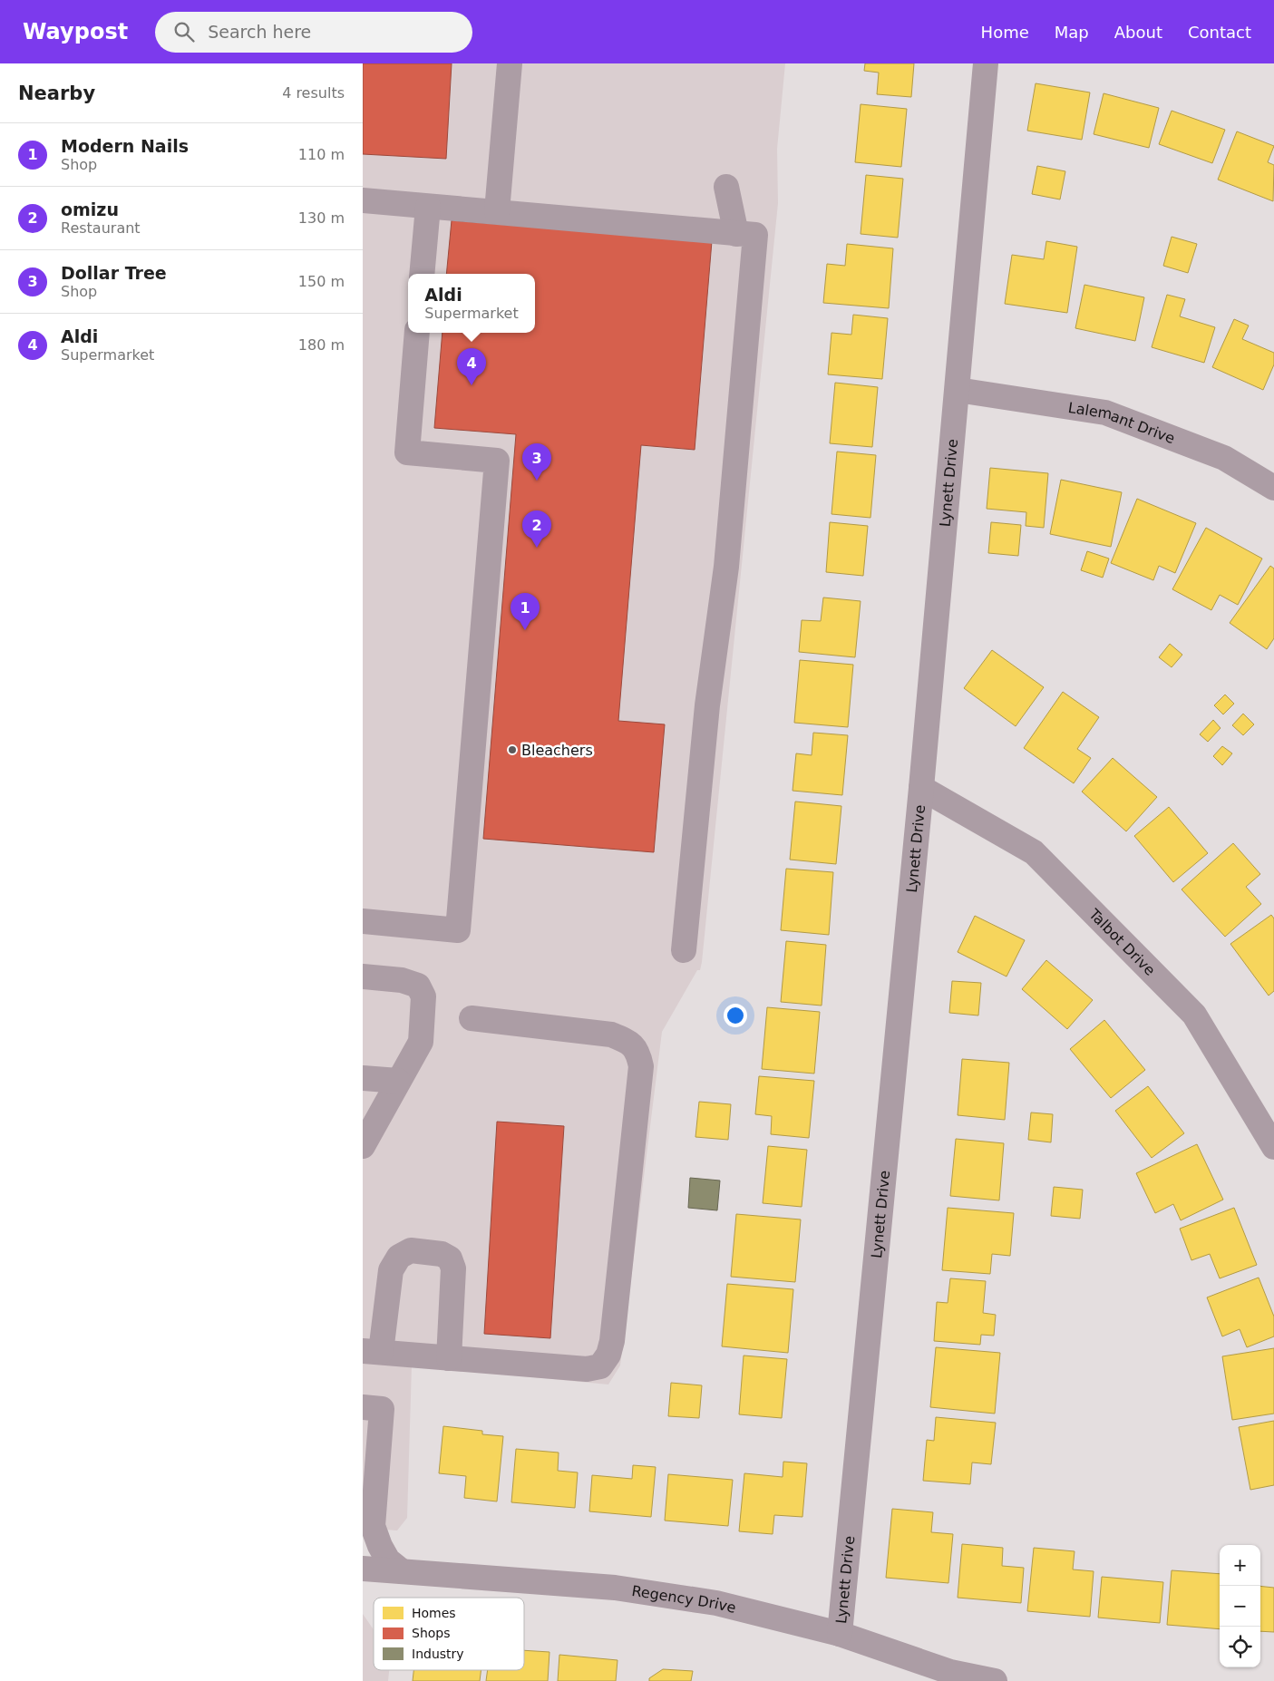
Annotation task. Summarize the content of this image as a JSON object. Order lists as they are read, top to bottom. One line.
{"streets":{"street":["Lalemant Drive","Lynett Drive","Talbot Drive","Regency Drive"]},"crossings":[["Lalemant Drive","Lynett Drive"],["Lynett Drive","Talbot Drive"],["Lynett Drive","Regency Drive"]],"places":["Bleachers"],"legend":["Homes","Shops","Industry"],"page":{"header":"Waypost","search":"Search here","nav":["Home","Map","About","Contact"],"heading":["Nearby","4 results"],"list":[{"mark":"1","name":"Modern Nails","note":"Shop","value":"110 m"},{"mark":"2","name":"omizu","note":"Restaurant","value":"130 m"},{"mark":"3","name":"Dollar Tree","note":"Shop","value":"150 m"},{"mark":"4","name":"Aldi","note":"Supermarket","value":"180 m"}],"popup":["Aldi","Supermarket"],"pins":["4","3","2","1"],"map_buttons":["+","−"]}}
